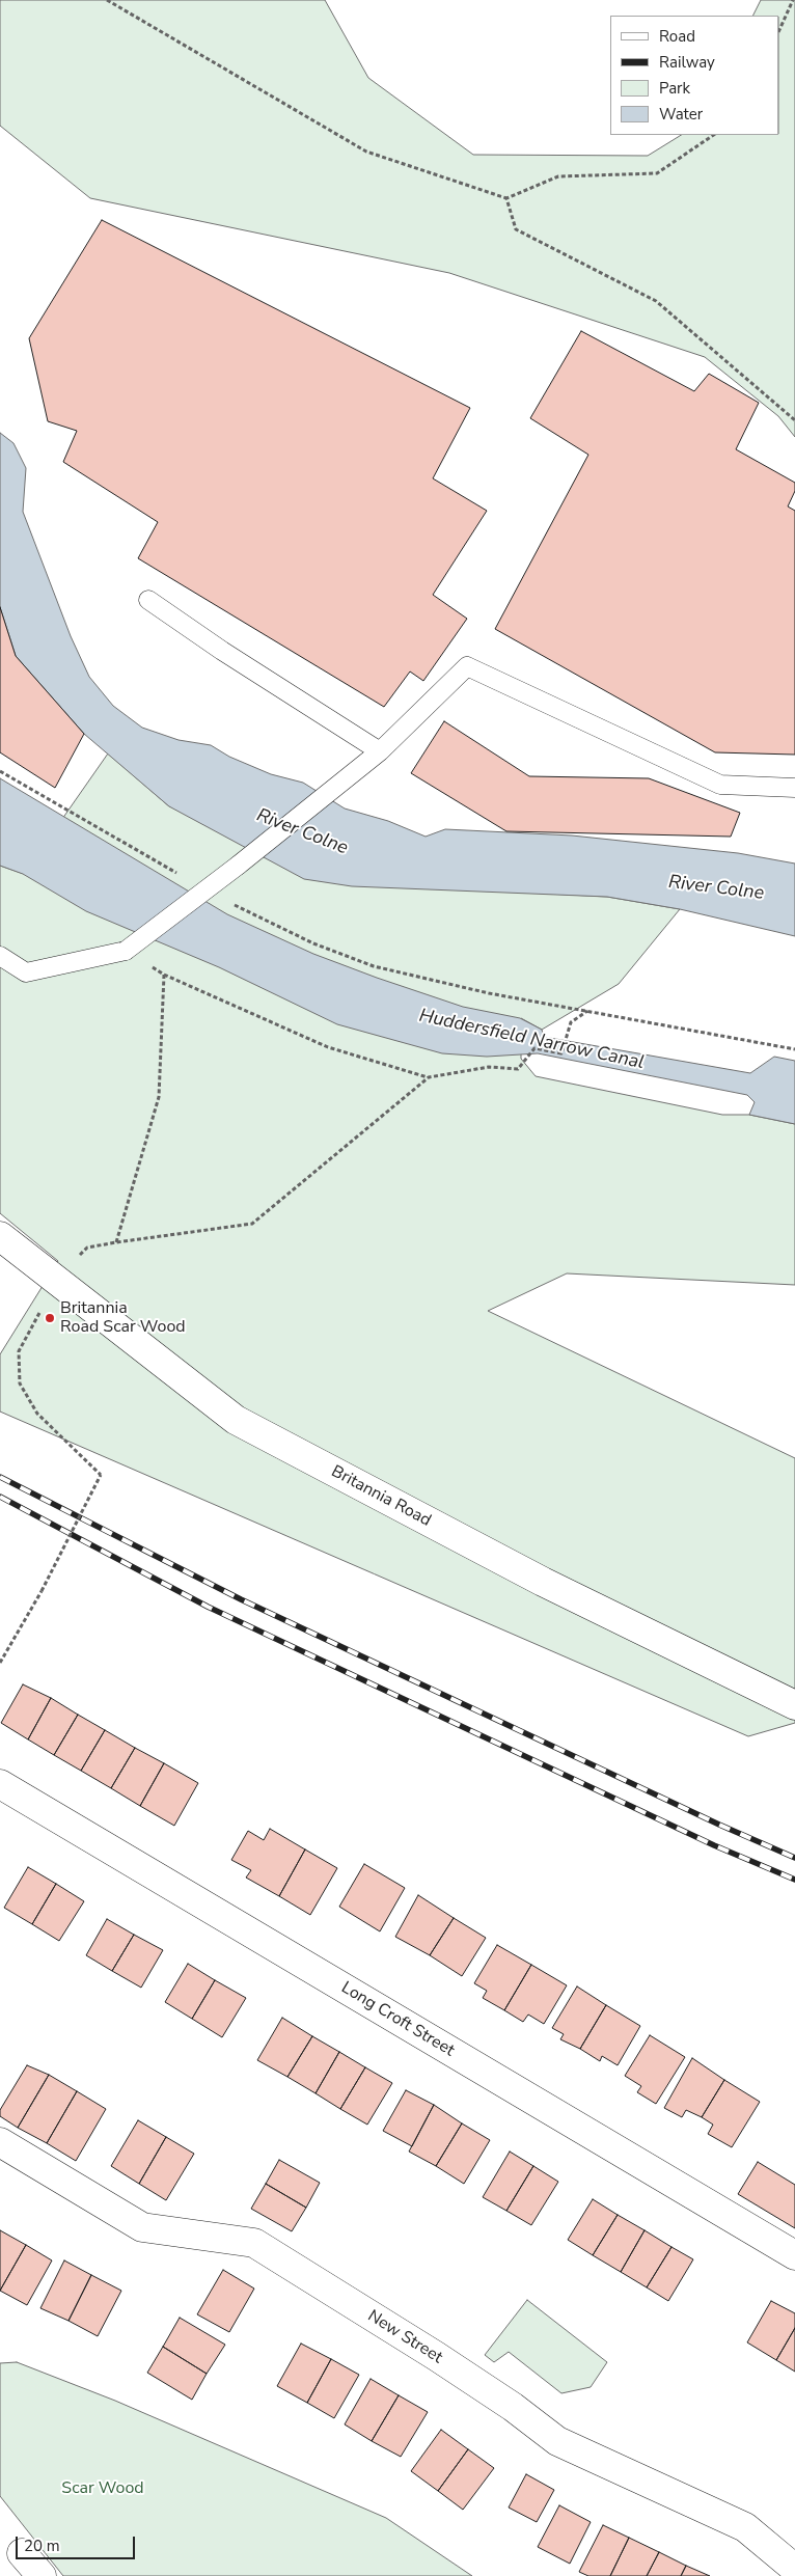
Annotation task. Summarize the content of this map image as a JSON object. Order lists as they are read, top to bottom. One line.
{"streets":{"street":["Britannia Road","Long Croft Street","New Street"]},"water":["River Colne","Huddersfield Narrow Canal"],"parks":["Scar Wood"],"places":["Britannia Road Scar Wood"],"legend":["Road","Railway","Park","Water"],"scale_bar":"20 m"}
